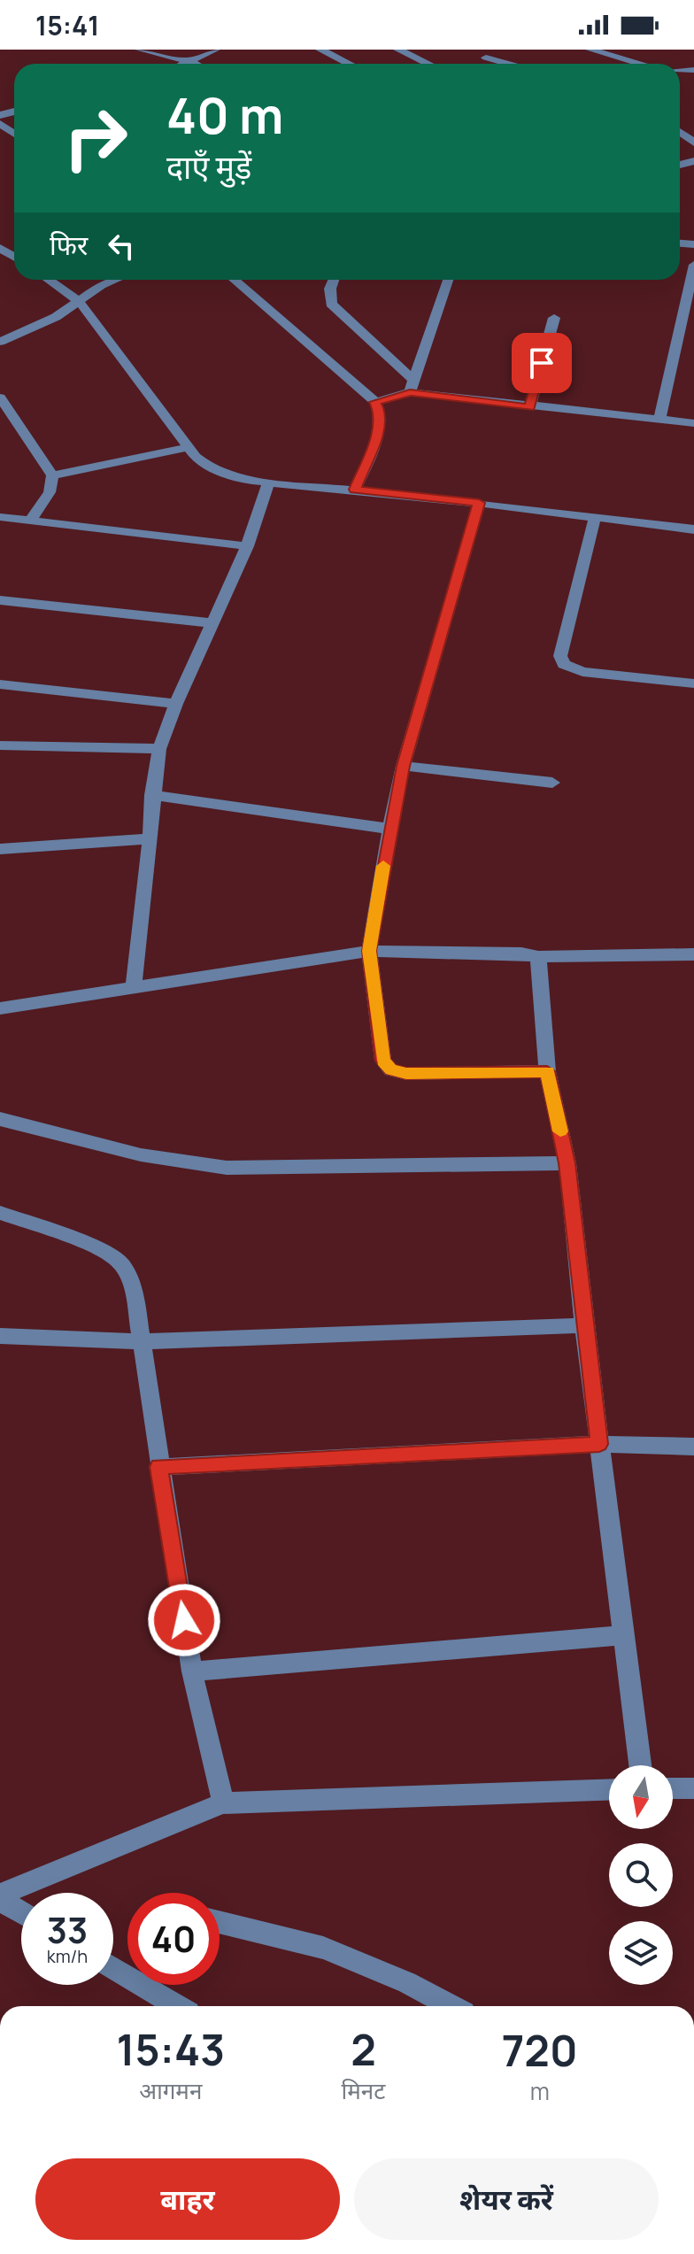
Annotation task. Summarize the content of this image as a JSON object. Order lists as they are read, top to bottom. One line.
{"north":"bottom","page":{"status":"15:41","turn":["40 m","दाएँ मुड़ें"],"then":"फिर","speed":"33 km/h","limit":"40","eta":["15:43","आगमन","2","मिनट","720","m"],"buttons":["बाहर","शेयर करें"]}}
